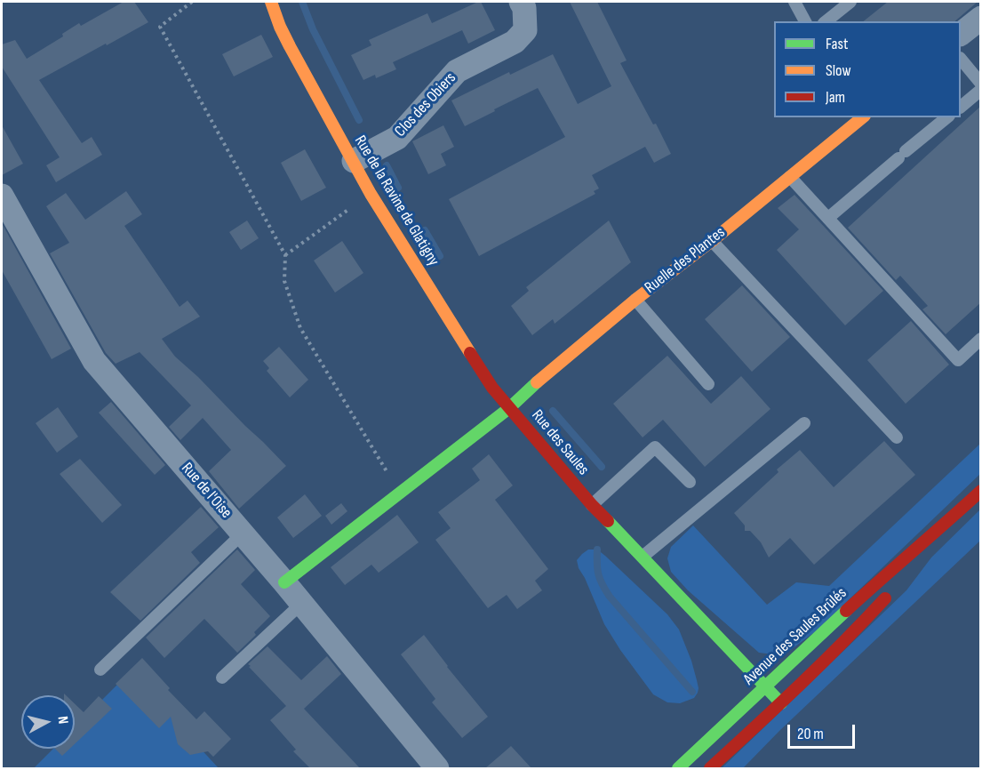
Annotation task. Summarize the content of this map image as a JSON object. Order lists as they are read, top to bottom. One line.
{"streets":{"street":["Clos des Obiers","Rue de la Ravine de Glatigny","Ruelle des Plantes","Rue des Saules","Rue de l'Oise","Avenue des Saules Brûlés"]},"crossings":[["Clos des Obiers","Rue de la Ravine de Glatigny"],["Rue de la Ravine de Glatigny","Ruelle des Plantes"],["Rue de la Ravine de Glatigny","Rue des Saules"],["Ruelle des Plantes","Rue des Saules"],["Rue des Saules","Rue de l'Oise"],["Rue des Saules","Avenue des Saules Brûlés"]],"legend":["Fast","Slow","Jam"],"scale_bar":"20 m","north":"right"}
